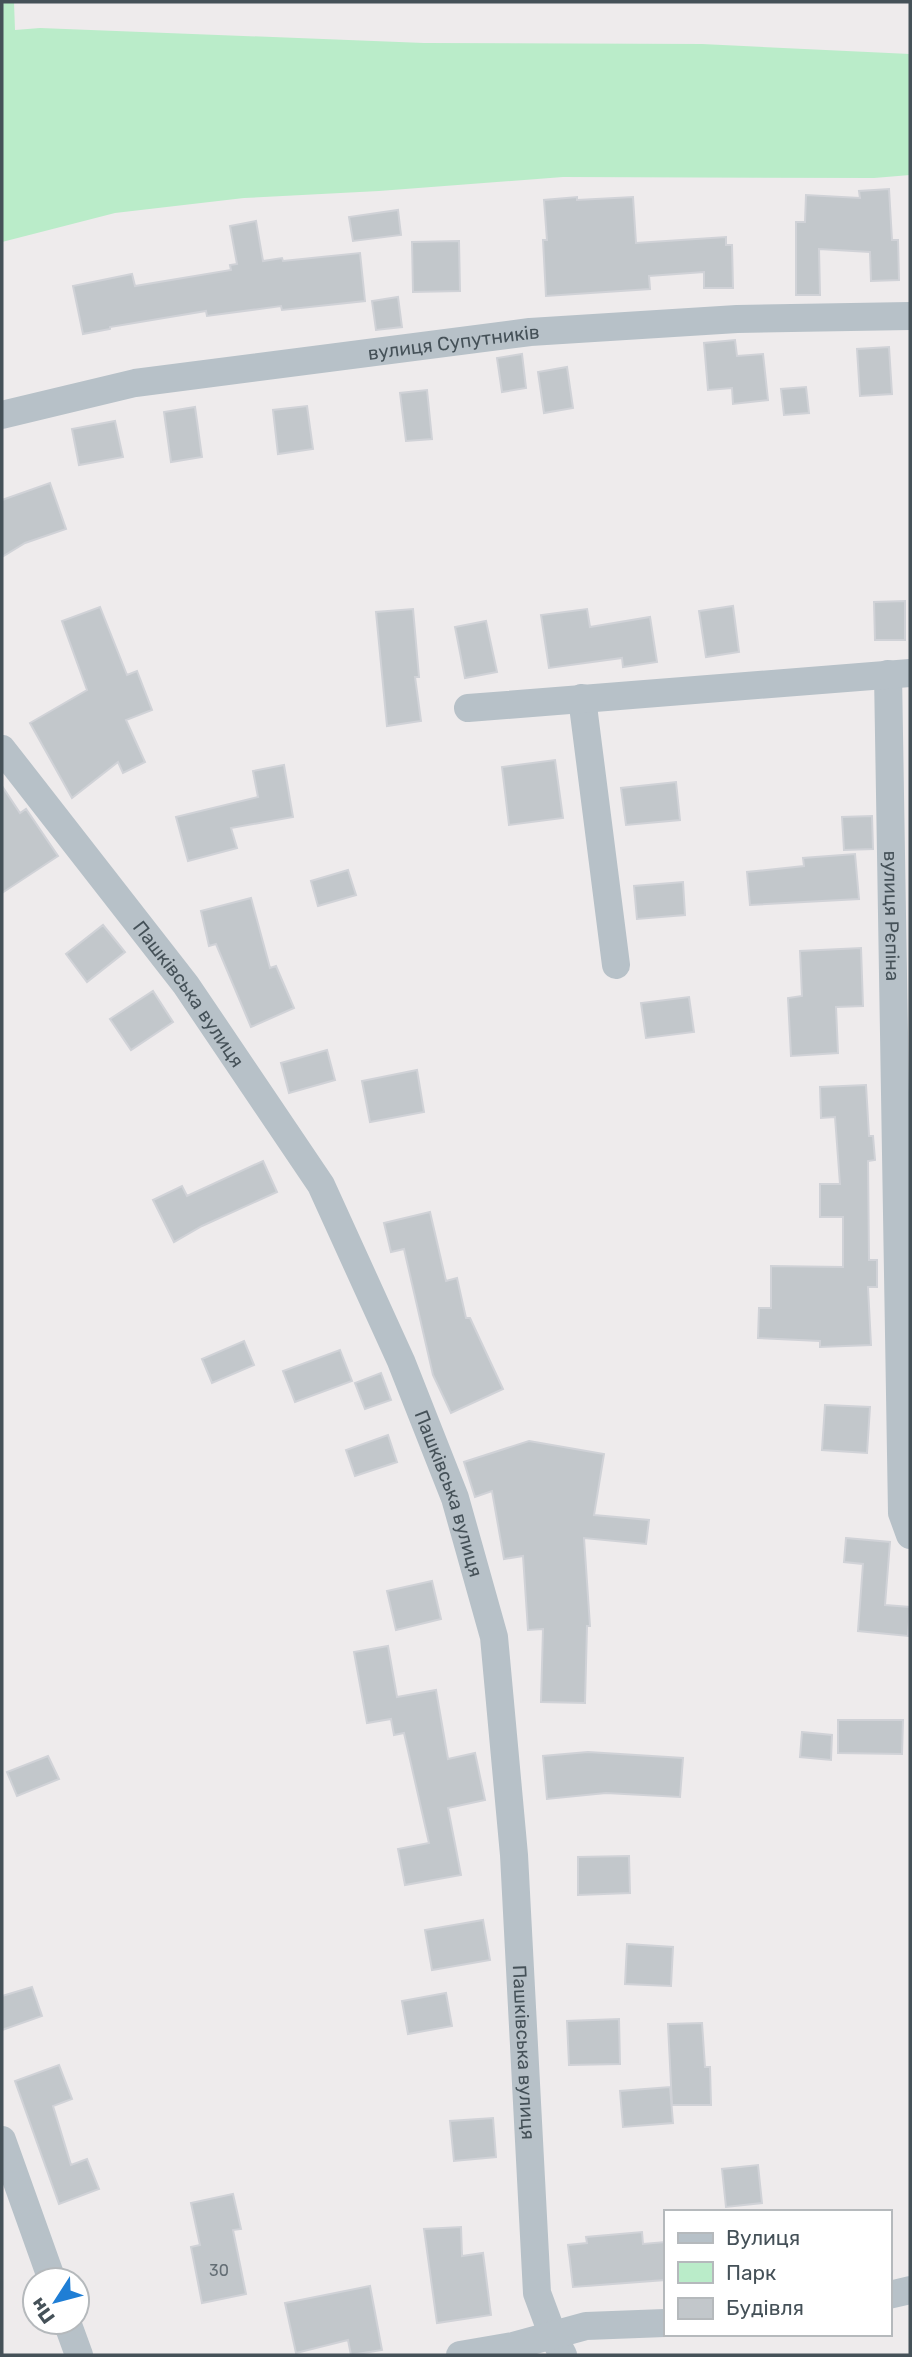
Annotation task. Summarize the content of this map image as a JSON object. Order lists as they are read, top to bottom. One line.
{"streets":{"street":["вулиця Супутників","вулиця Рєпіна","Пашківська вулиця"]},"house_numbers":["30"],"legend":["Вулиця","Парк","Будівля"],"north":"bottom left"}
